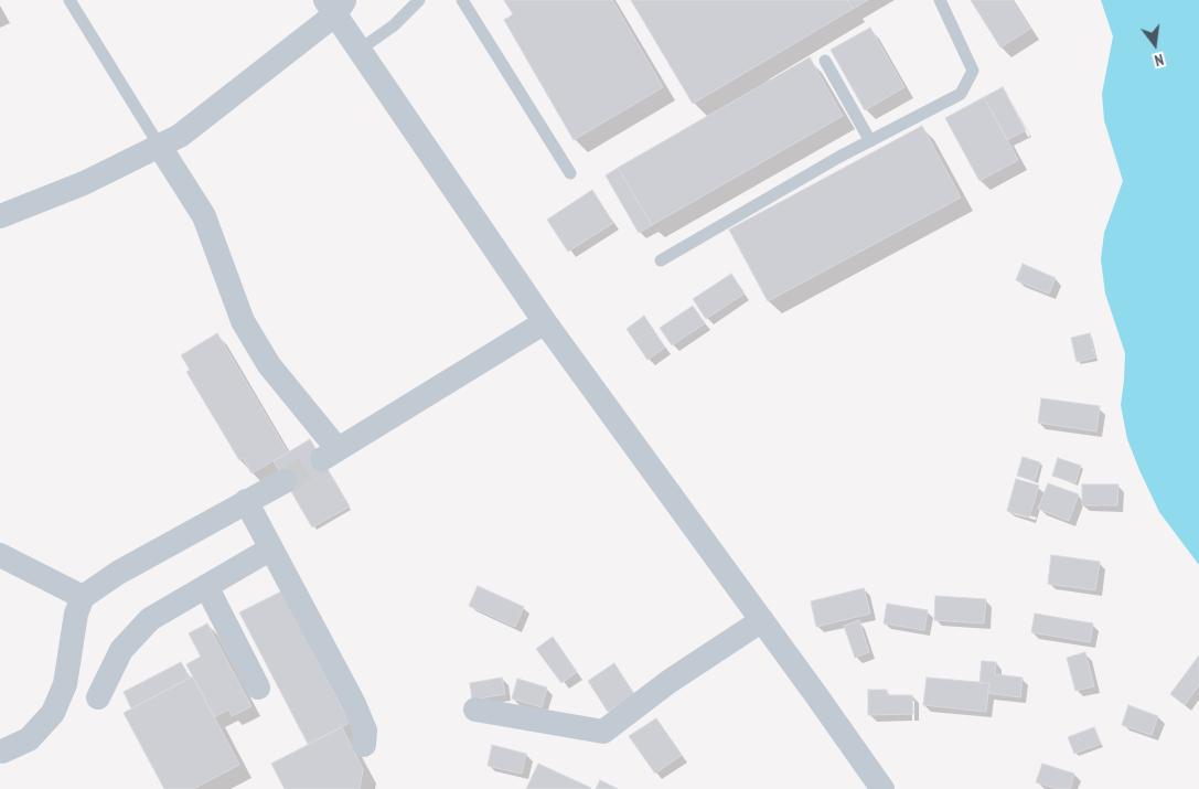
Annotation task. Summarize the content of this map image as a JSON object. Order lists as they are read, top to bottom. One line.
{"north":"bottom"}
